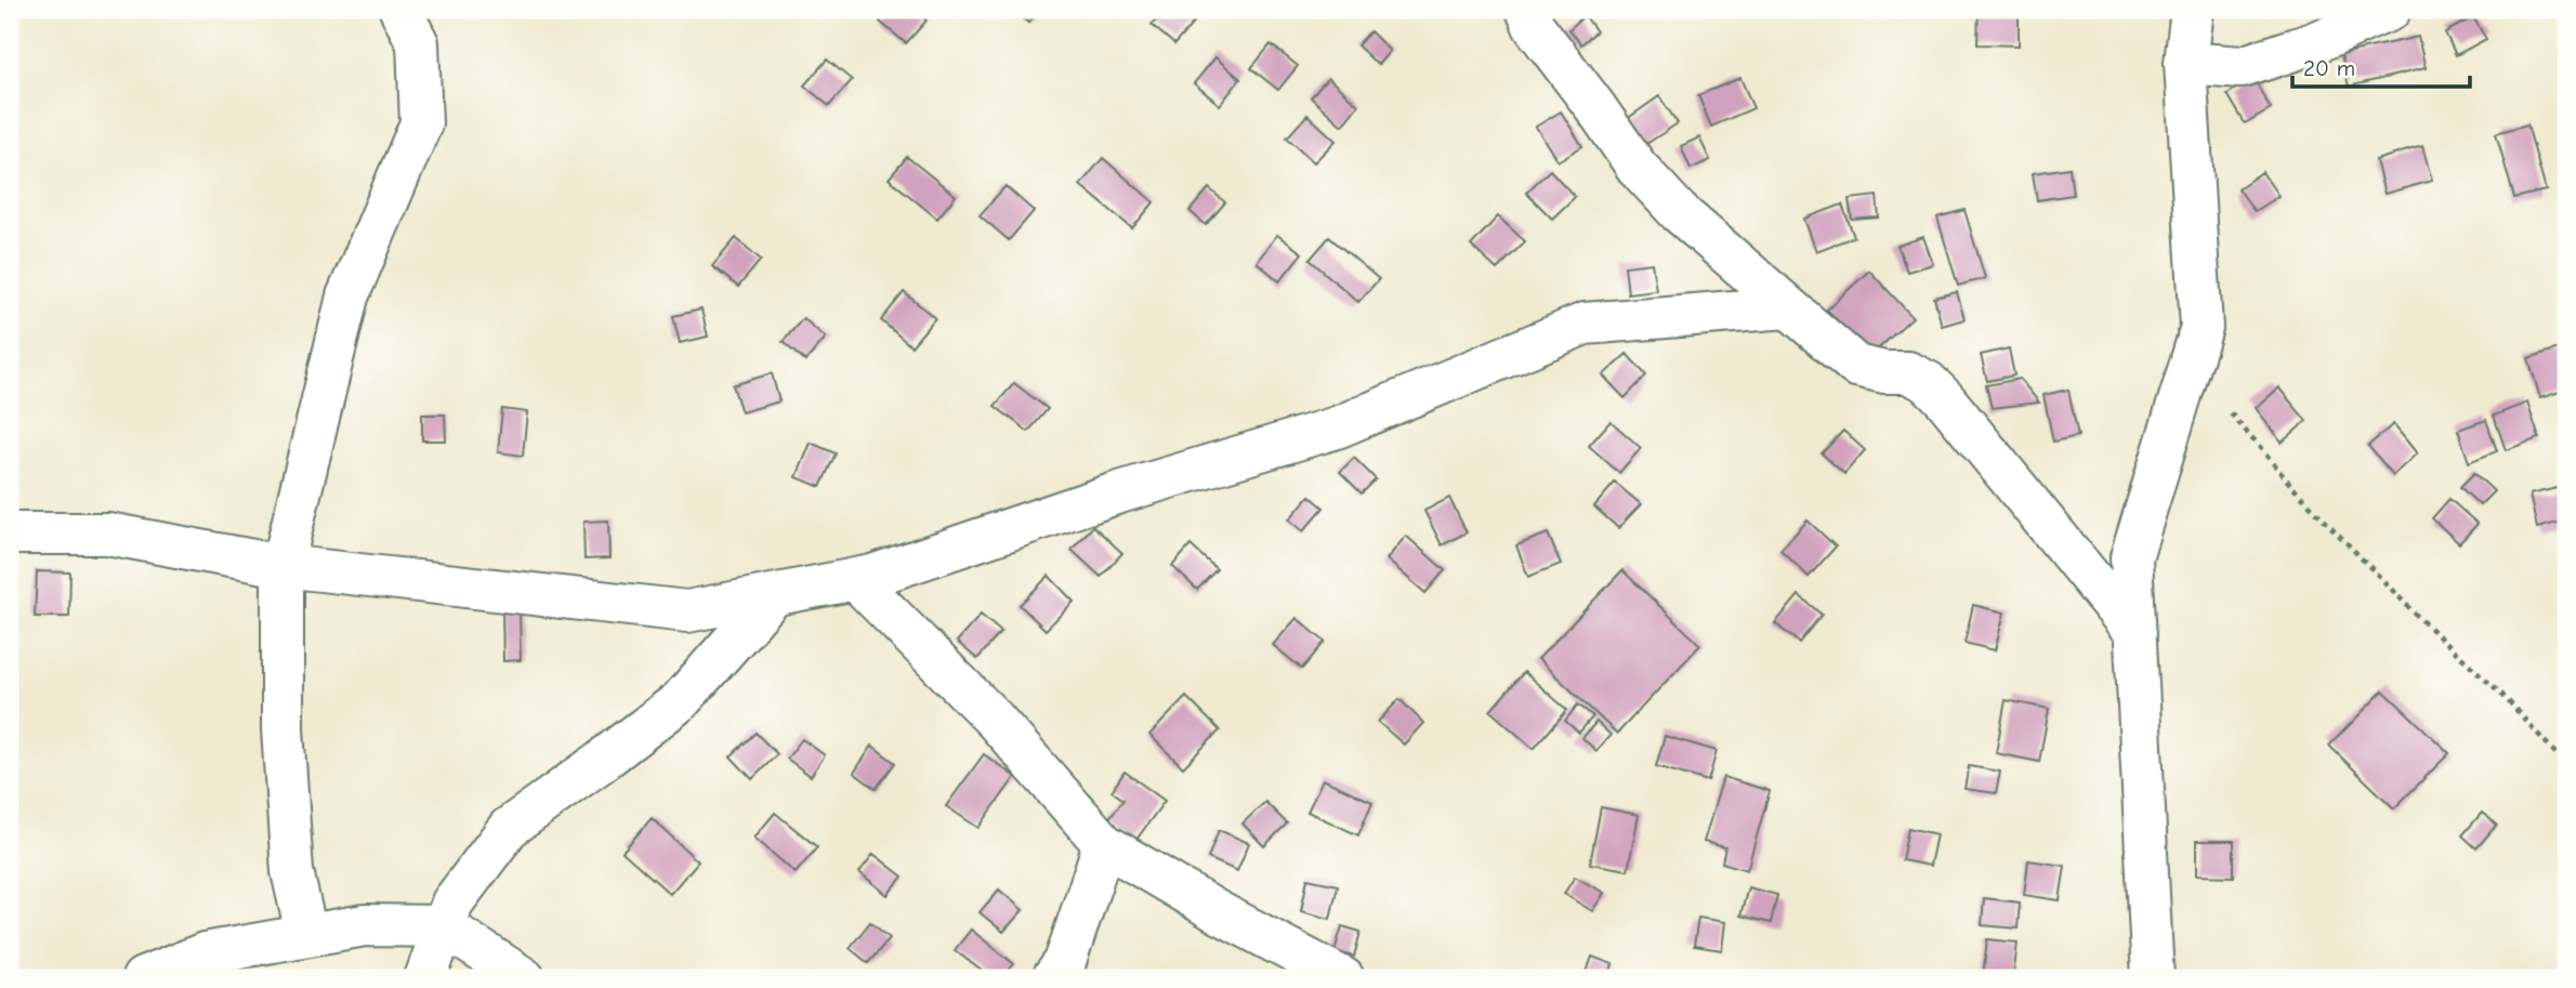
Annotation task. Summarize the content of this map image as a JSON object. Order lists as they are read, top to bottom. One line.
{"scale_bar":"20 m"}
